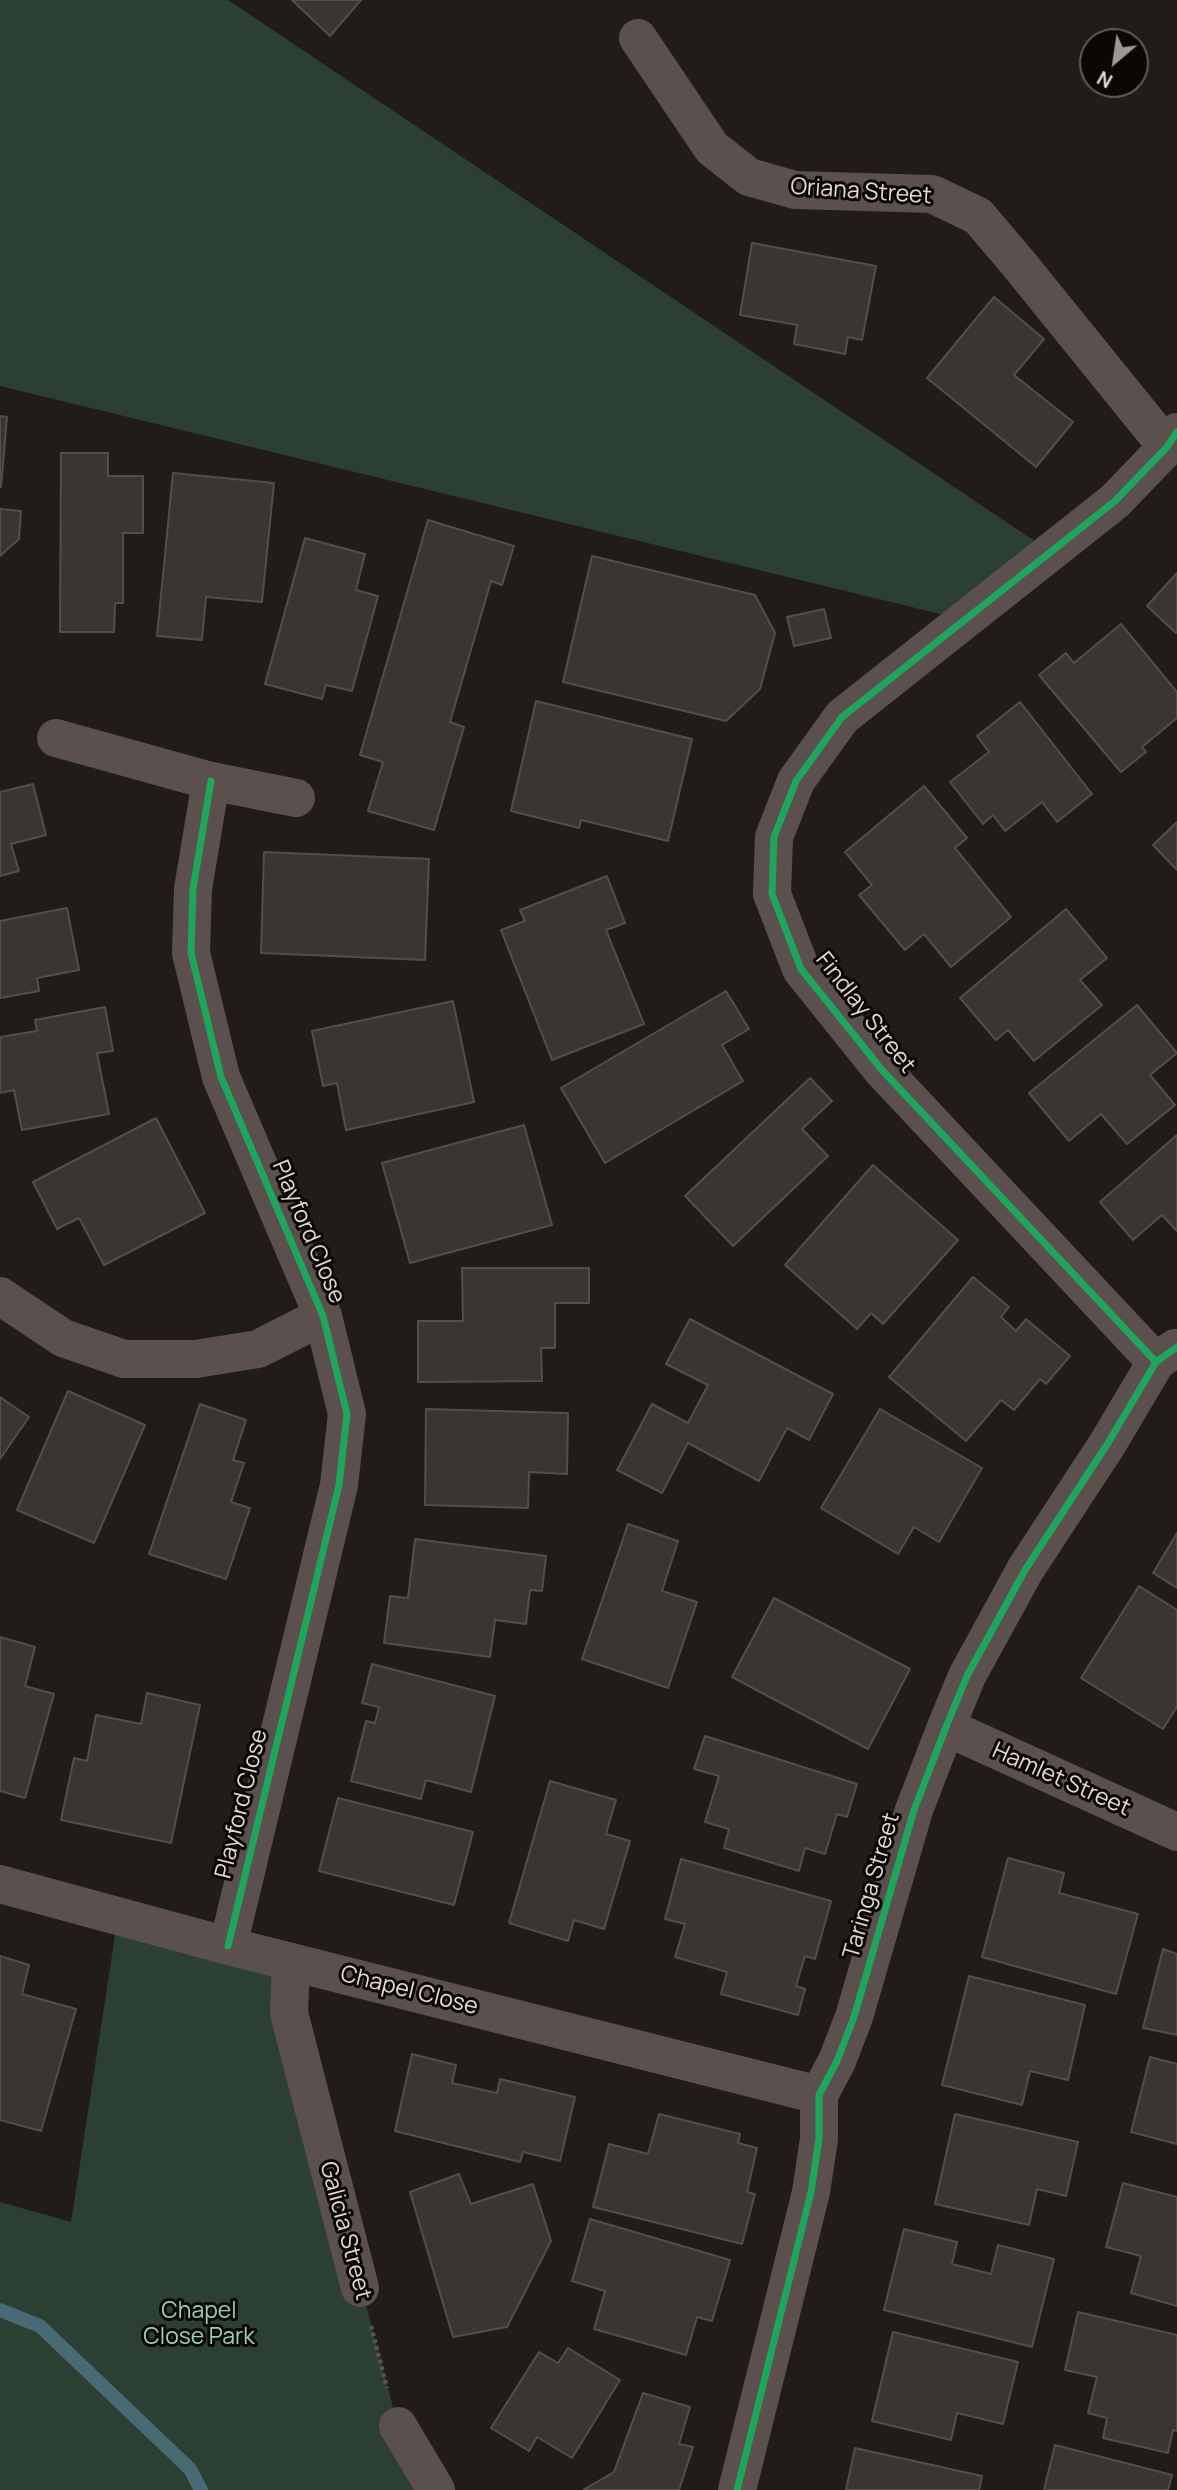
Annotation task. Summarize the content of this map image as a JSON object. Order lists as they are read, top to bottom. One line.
{"streets":{"street":["Oriana Street","Findlay Street","Playford Close","Hamlet Street","Taringa Street","Chapel Close","Galicia Street"]},"crossings":[["Oriana Street","Findlay Street"],["Findlay Street","Taringa Street"],["Playford Close","Chapel Close"],["Hamlet Street","Taringa Street"],["Taringa Street","Chapel Close"],["Chapel Close","Galicia Street"]],"parks":["Chapel Close Park"],"north":"bottom left"}
